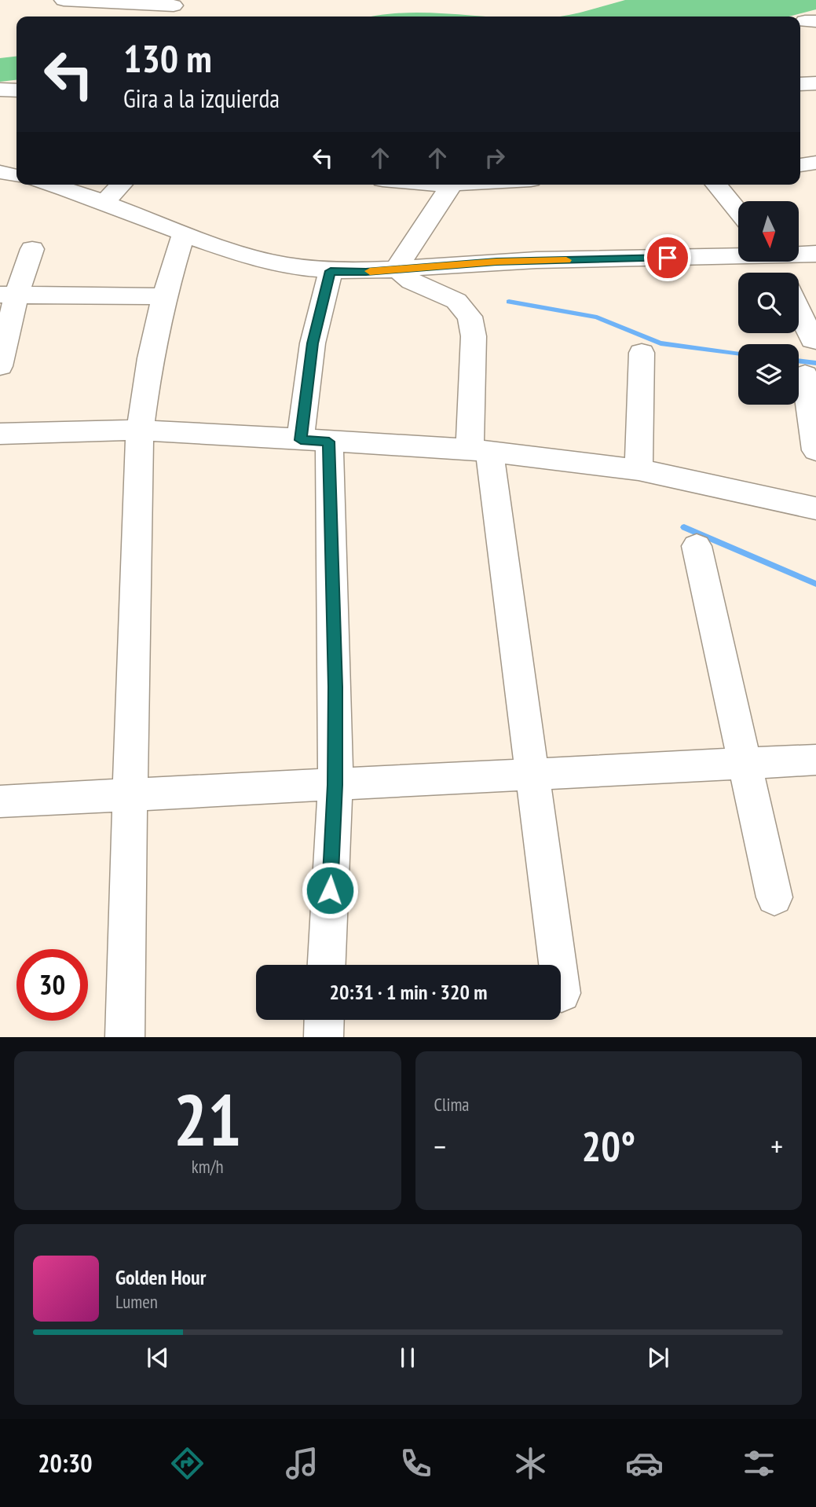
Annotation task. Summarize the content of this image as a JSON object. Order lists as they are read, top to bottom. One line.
{"north":"bottom","page":{"turn":["130 m","Gira a la izquierda"],"limit":"30","trip":"20:31 · 1 min · 320 m","tile":[["21","km/h"],"Clima"],"heat":["−","20°","+"],"song":["Golden Hour","Lumen"],"tabs":"20:30"}}
